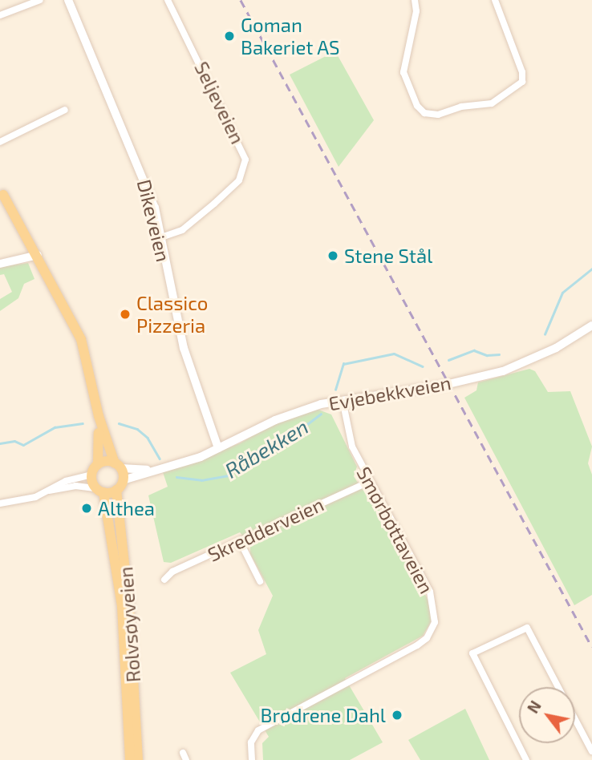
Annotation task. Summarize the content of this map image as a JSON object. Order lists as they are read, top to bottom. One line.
{"streets":{"main road":["Rolvsøyveien"],"street":["Seljeveien","Dikeveien","Evjebekkveien","Skredderveien","Smørbøttaveien"]},"crossings":[["Seljeveien","Dikeveien"],["Dikeveien","Evjebekkveien"],["Evjebekkveien","Smørbøttaveien"],["Evjebekkveien","Rolvsøyveien"],["Skredderveien","Smørbøttaveien"]],"water":["Råbekken"],"places":["Goman Bakeriet AS","Stene Stål","Classico Pizzeria","Althea","Brødrene Dahl"],"north":"top left"}
